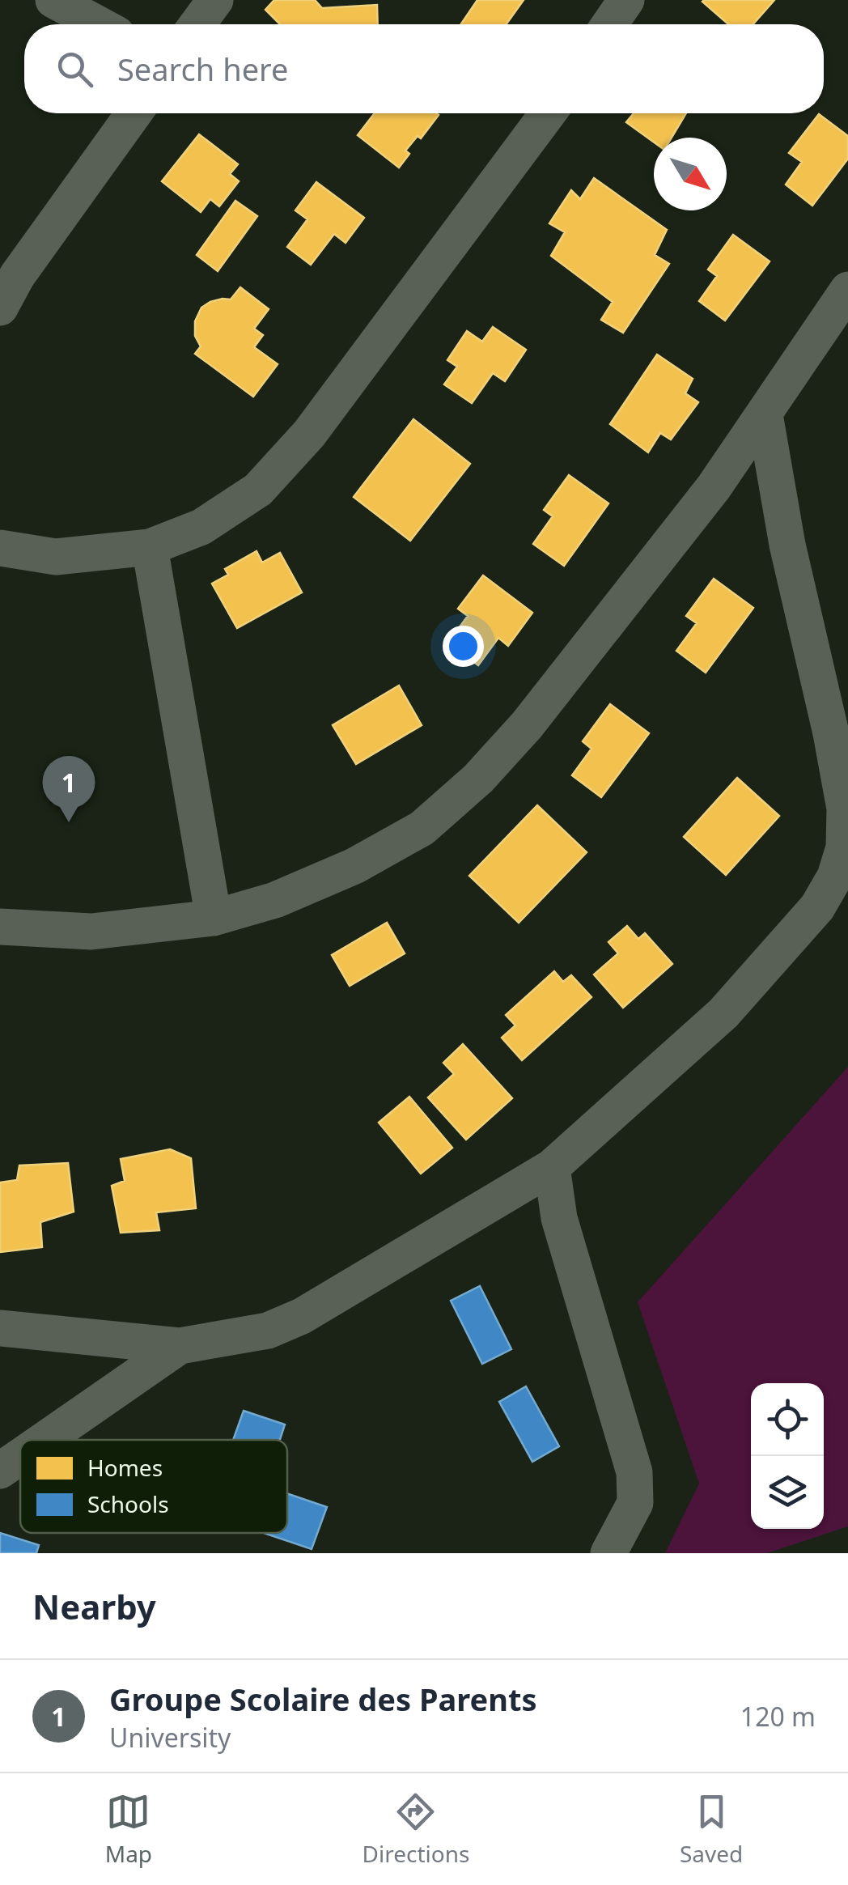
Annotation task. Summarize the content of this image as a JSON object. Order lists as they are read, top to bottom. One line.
{"legend":["Homes","Schools"],"north":"bottom right","page":{"search":"Search here","pins":"1","heading":"Nearby","list":[{"mark":"1","name":"Groupe Scolaire des Parents","note":"University","value":"120 m"}],"nav":["Map","Directions","Saved"]}}
